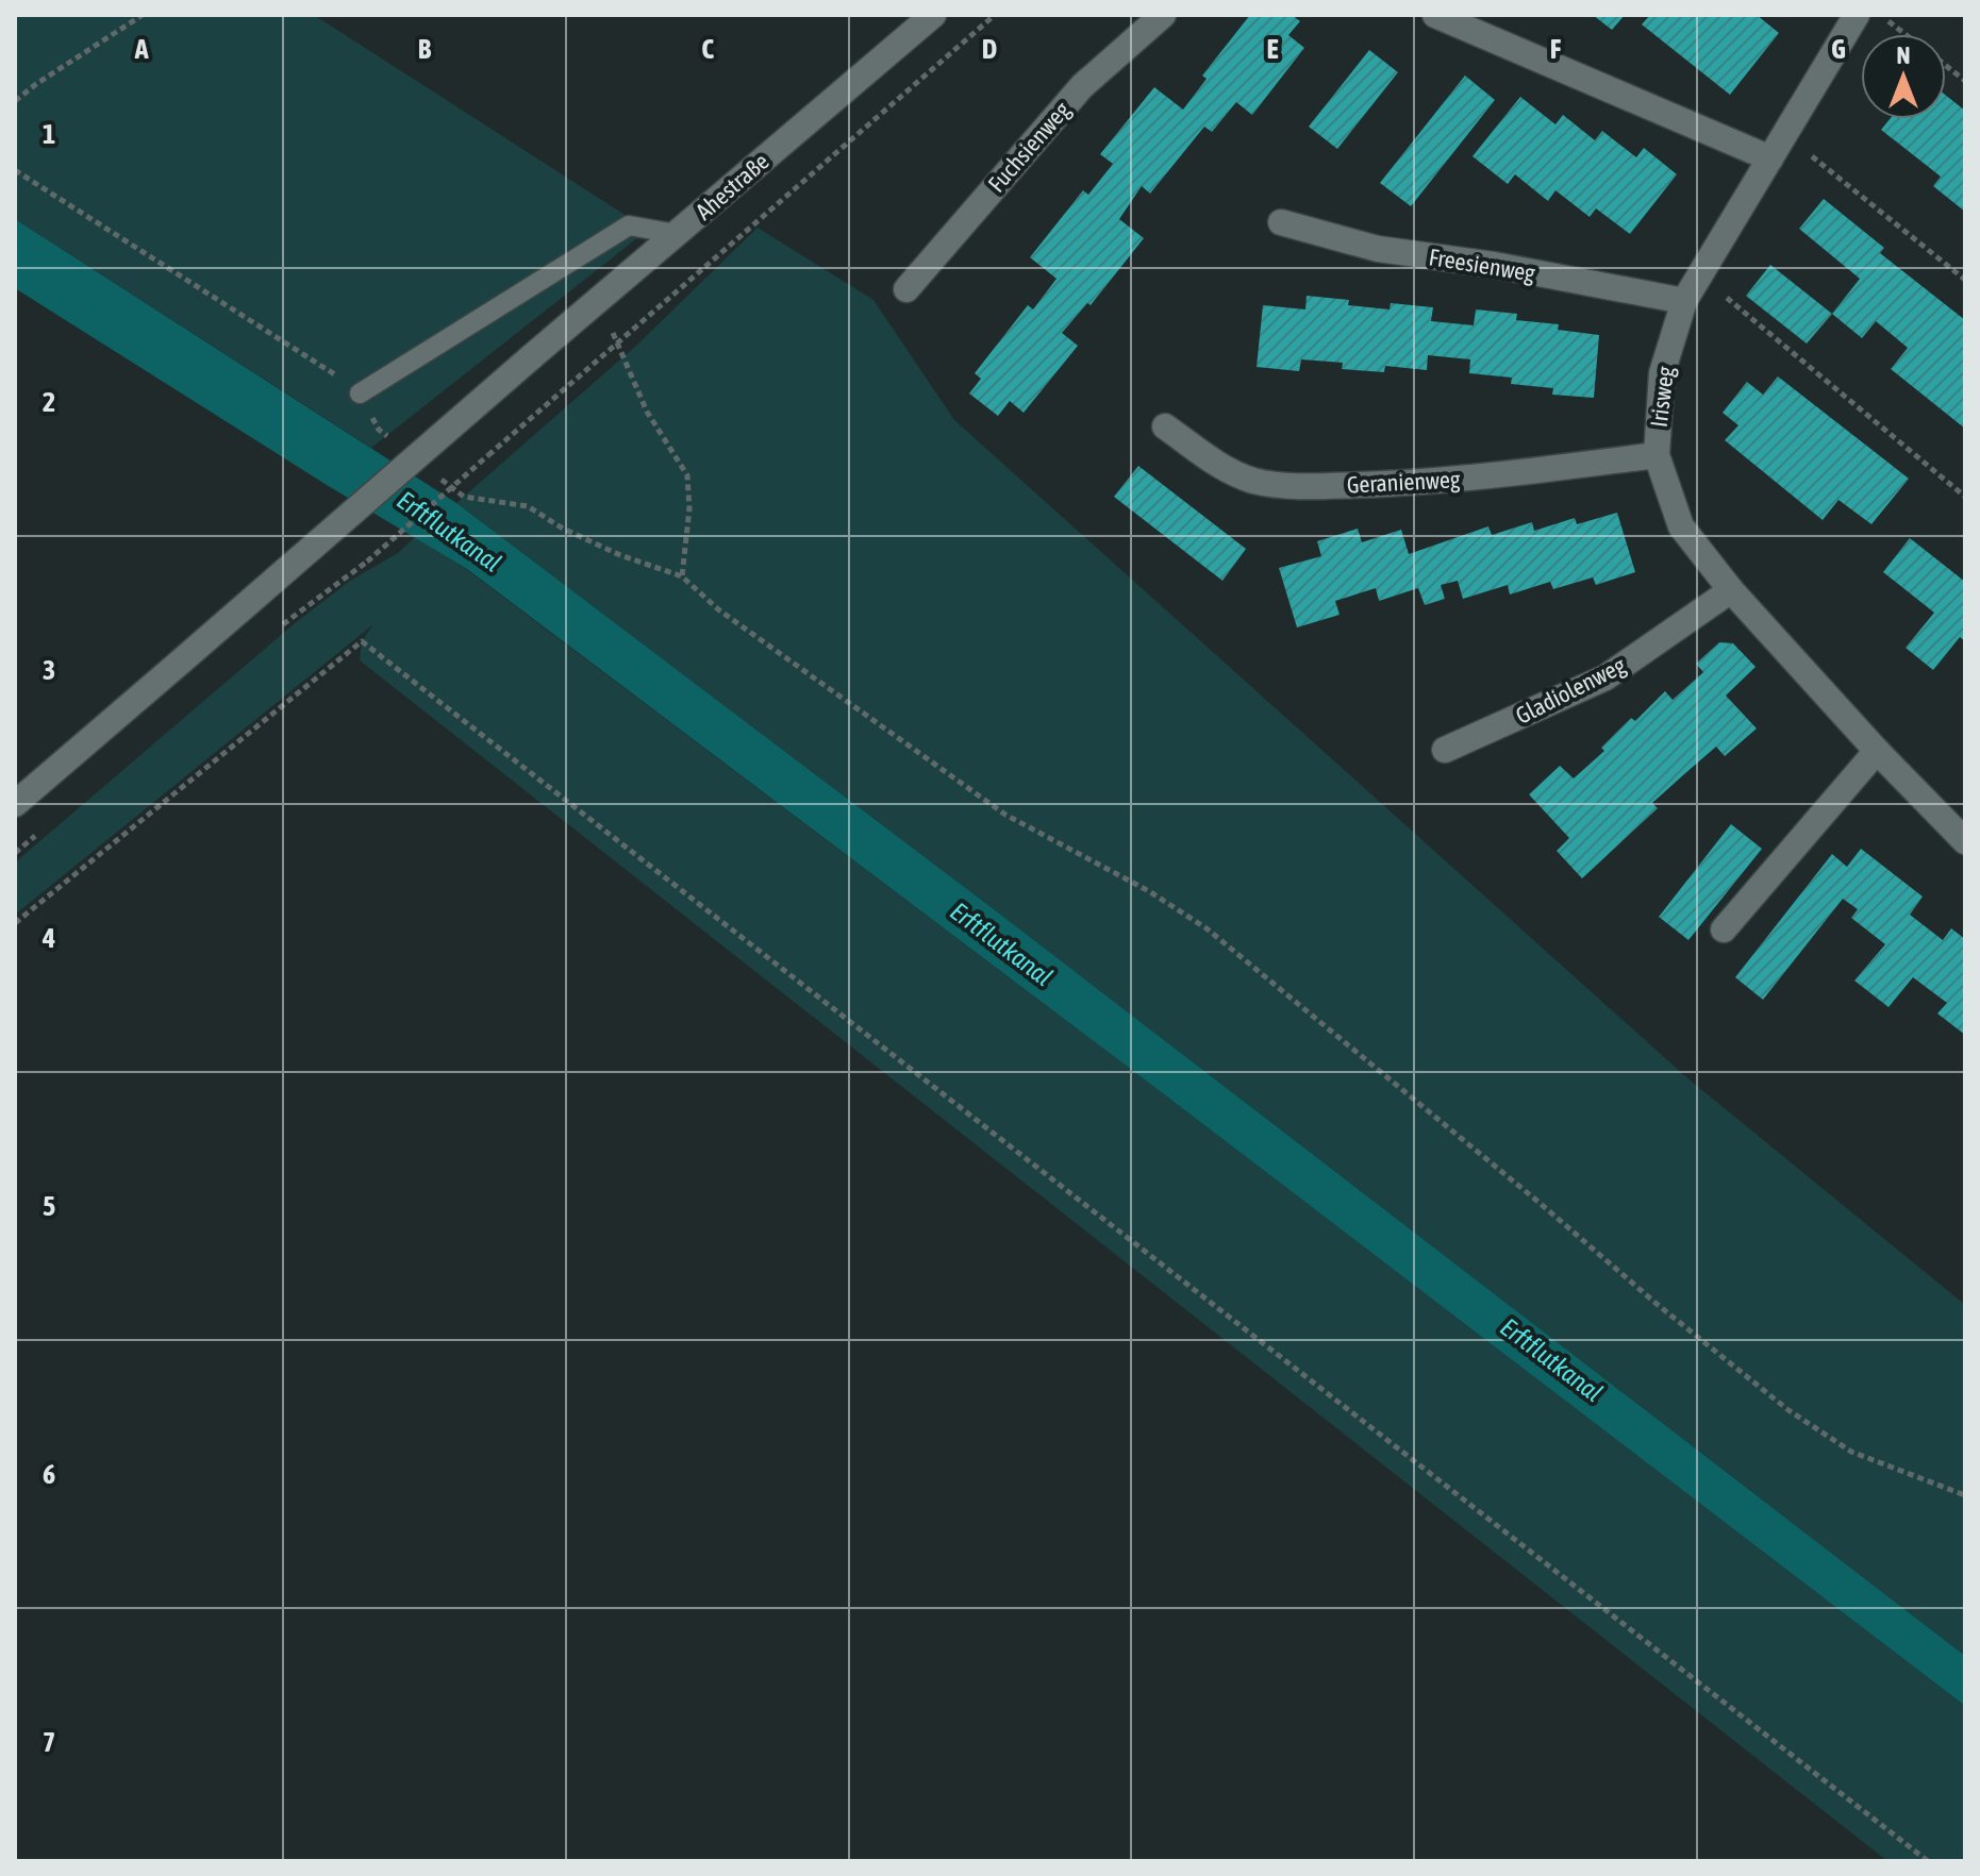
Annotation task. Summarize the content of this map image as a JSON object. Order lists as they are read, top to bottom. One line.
{"streets":{"street":["Fuchsienweg","Ahestraße","Freesienweg","Irisweg","Geranienweg","Gladiolenweg"]},"crossings":[["Freesienweg","Irisweg"],["Irisweg","Geranienweg"],["Irisweg","Gladiolenweg"]],"water":["Erftflutkanal"],"north":"top","grid":{"columns":["A","B","C","D","E","F","G"],"rows":["1","2","3","4","5","6","7"]}}
